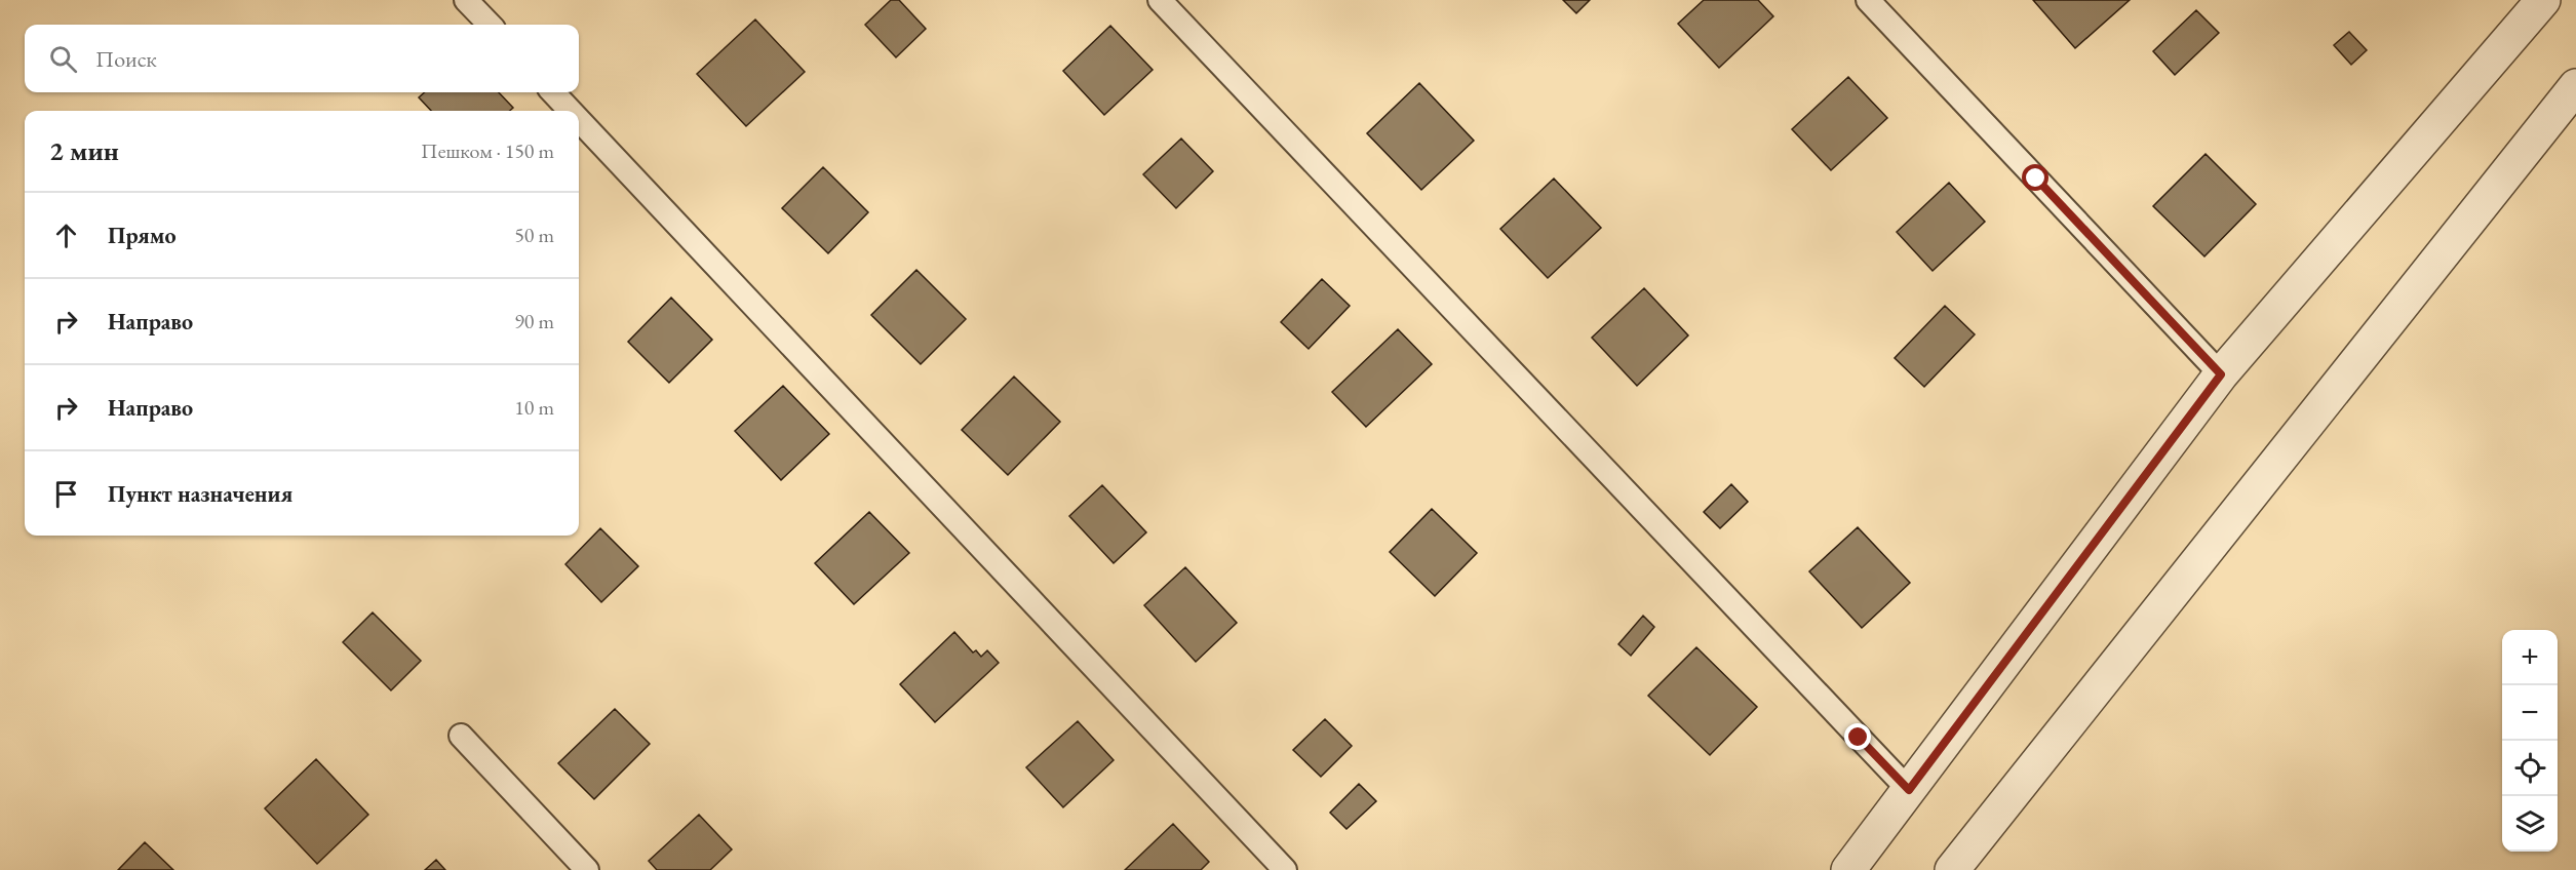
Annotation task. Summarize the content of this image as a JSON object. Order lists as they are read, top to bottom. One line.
{"page":{"search":"Поиск","heading":["2 мин","Пешком · 150 m"],"list":[["Прямо","50 m"],["Направо","90 m"],["Направо","10 m"],"Пункт назначения"],"map_buttons":["+","−"]}}
